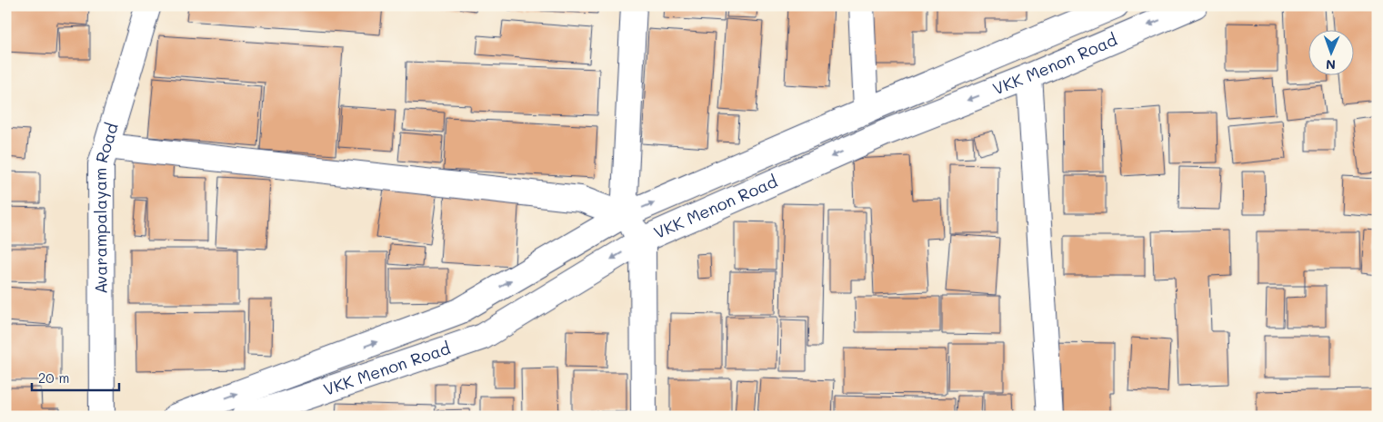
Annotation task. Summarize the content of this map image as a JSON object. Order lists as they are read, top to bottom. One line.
{"streets":{"street":["VKK Menon Road","Avarampalayam Road"]},"scale_bar":"20 m","north":"bottom"}
